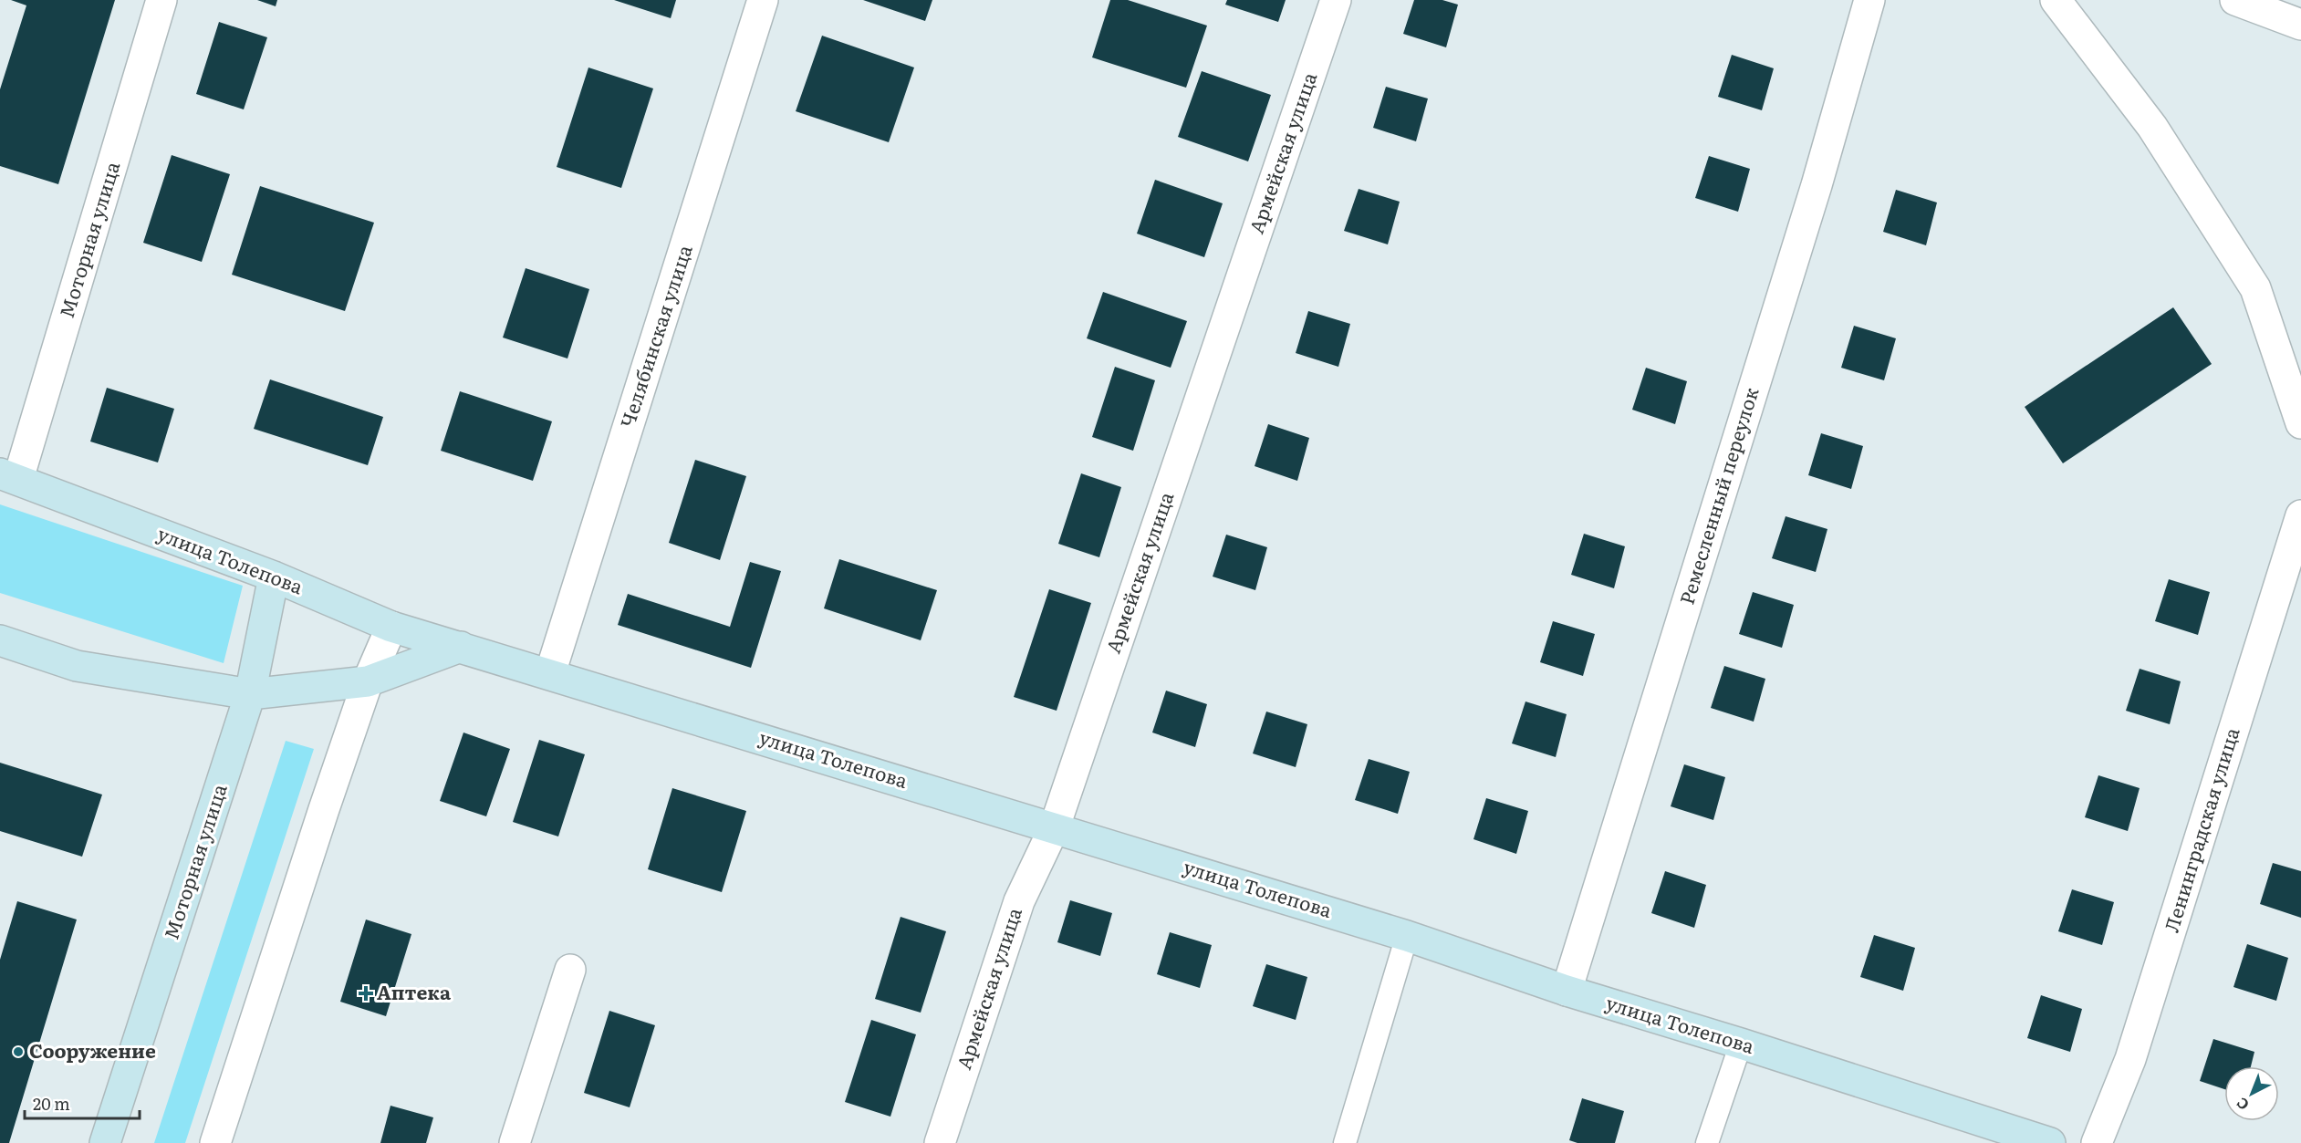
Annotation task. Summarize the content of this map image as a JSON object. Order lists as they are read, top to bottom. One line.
{"streets":{"street":["Армейская улица","Моторная улица","Челябинская улица","Ремесленный переулок","улица Толепова","Ленинградская улица"]},"crossings":[["Армейская улица","улица Толепова"],["Моторная улица","улица Толепова"],["Челябинская улица","улица Толепова"],["Ремесленный переулок","улица Толепова"]],"places":{"health":["Аптека"],"other":["Сооружение"]},"scale_bar":"20 m","north":"bottom left"}
